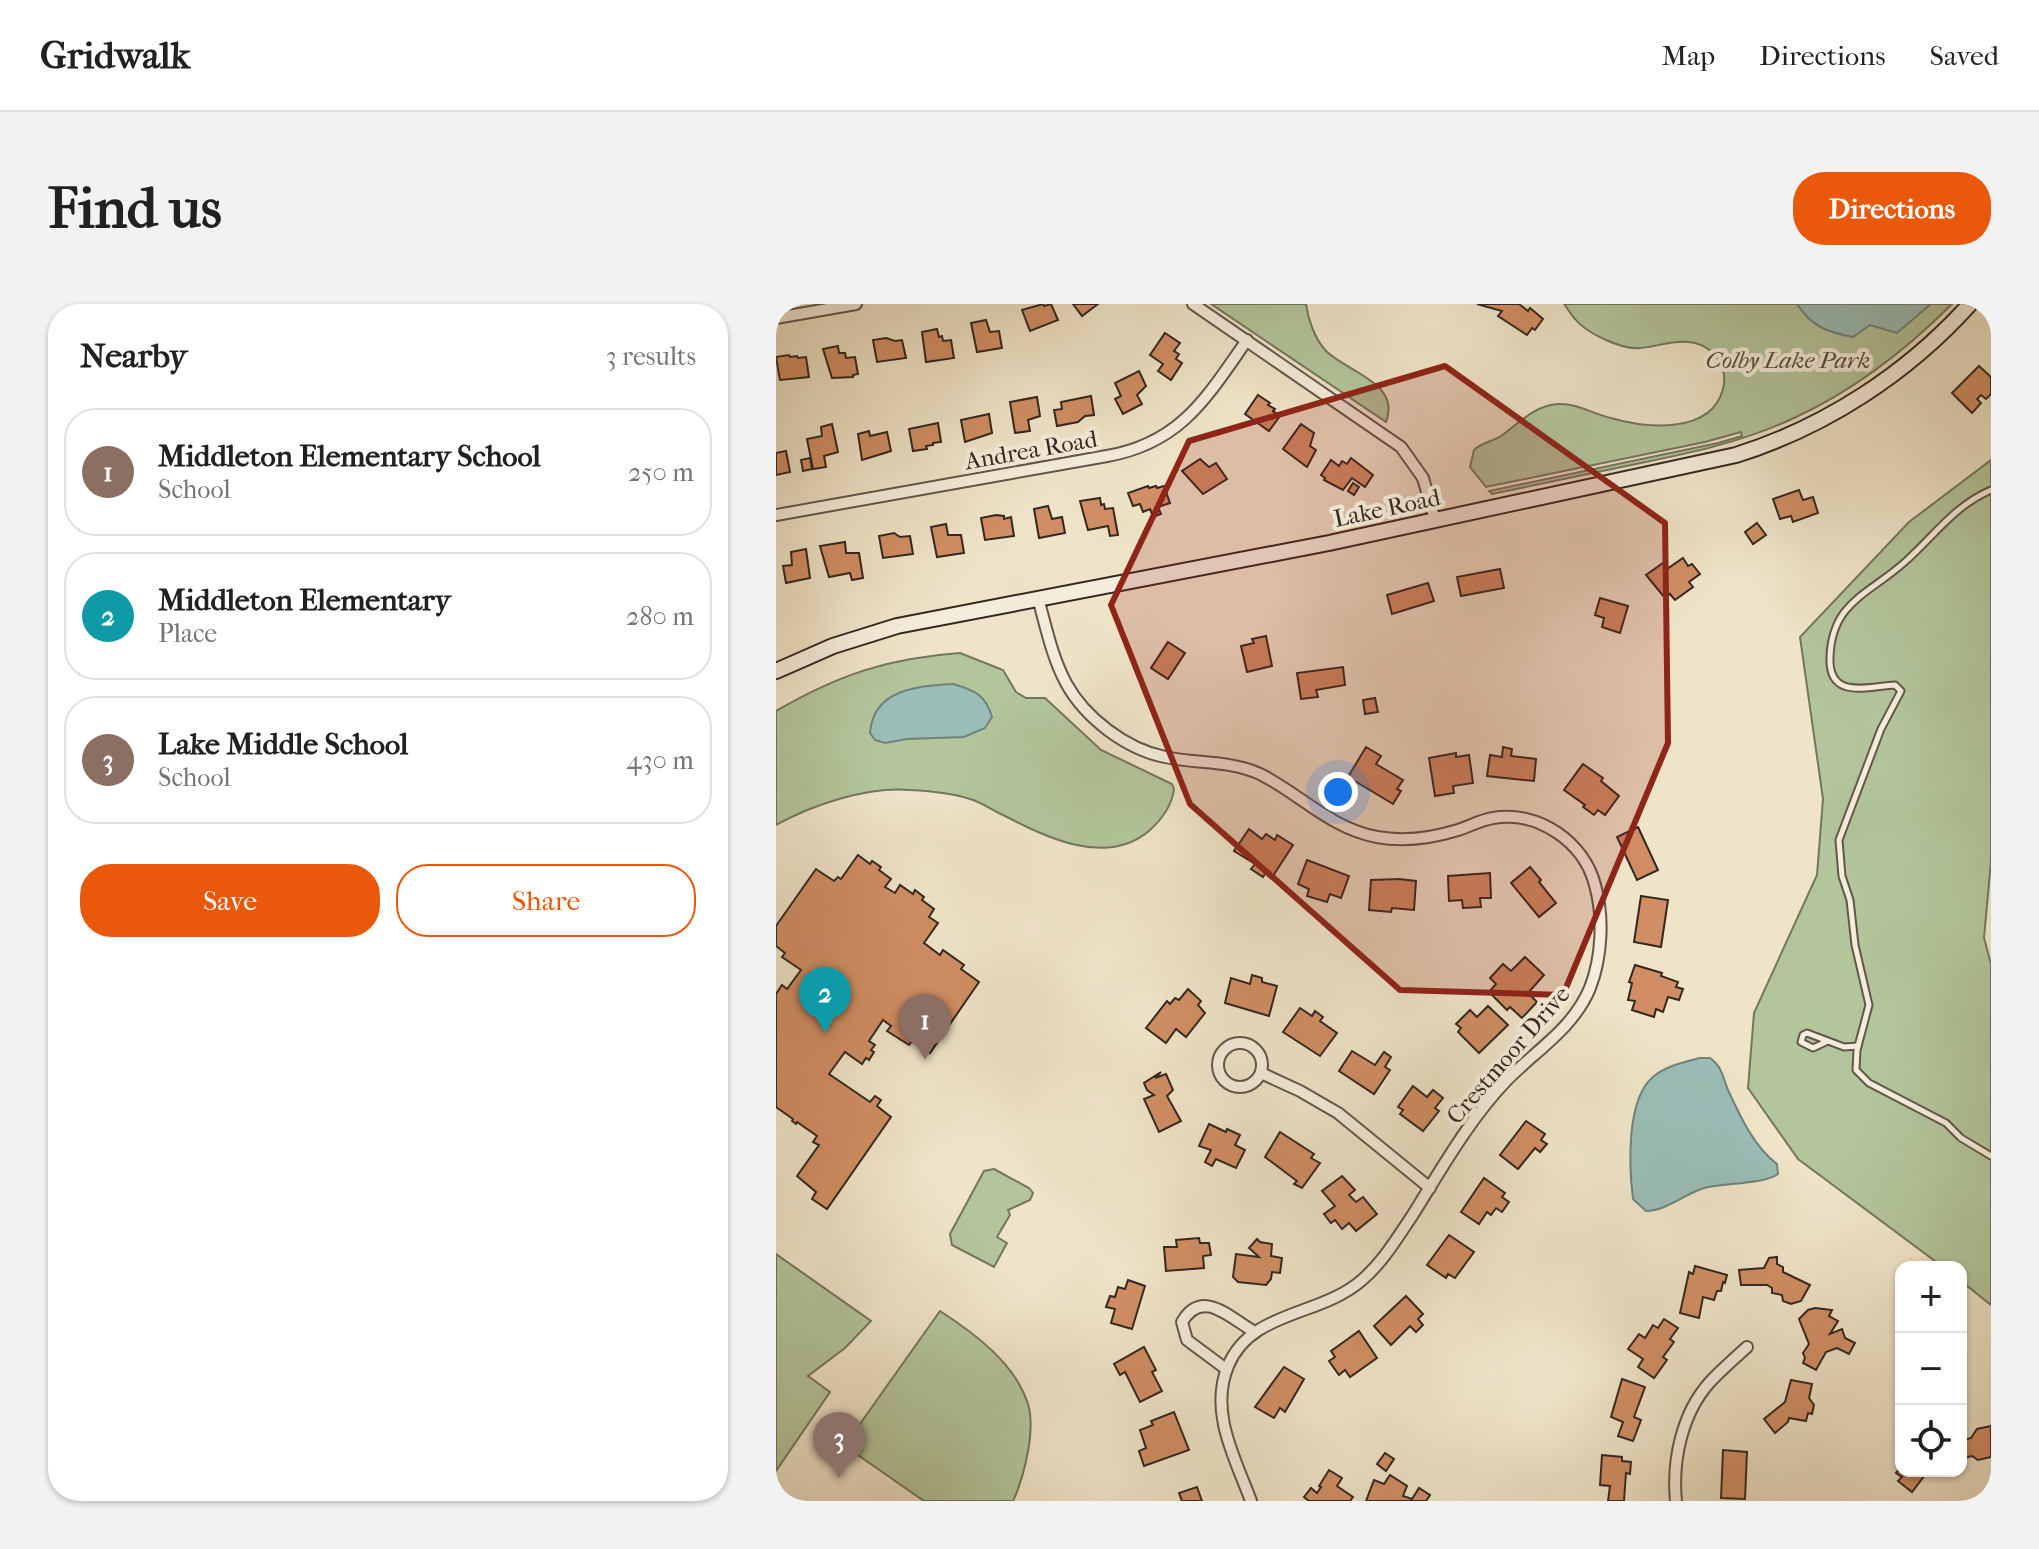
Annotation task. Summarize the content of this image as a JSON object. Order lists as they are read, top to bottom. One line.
{"streets":{"street":["Andrea Road","Lake Road","Crestmoor Drive"]},"crossings":[["Lake Road","Crestmoor Drive"]],"parks":["Colby Lake Park"],"page":{"header":"Gridwalk","nav":["Map","Directions","Saved"],"buttons":["Directions",["Save","Share"]],"title":"Find us","heading":["Nearby","3 results"],"list":[{"mark":"1","name":"Middleton Elementary School","note":"School","value":"250 m"},{"mark":"2","name":"Middleton Elementary","note":"Place","value":"280 m"},{"mark":"3","name":"Lake Middle School","note":"School","value":"430 m"}],"pins":["2","1","3"],"map_buttons":["+","−"]}}
